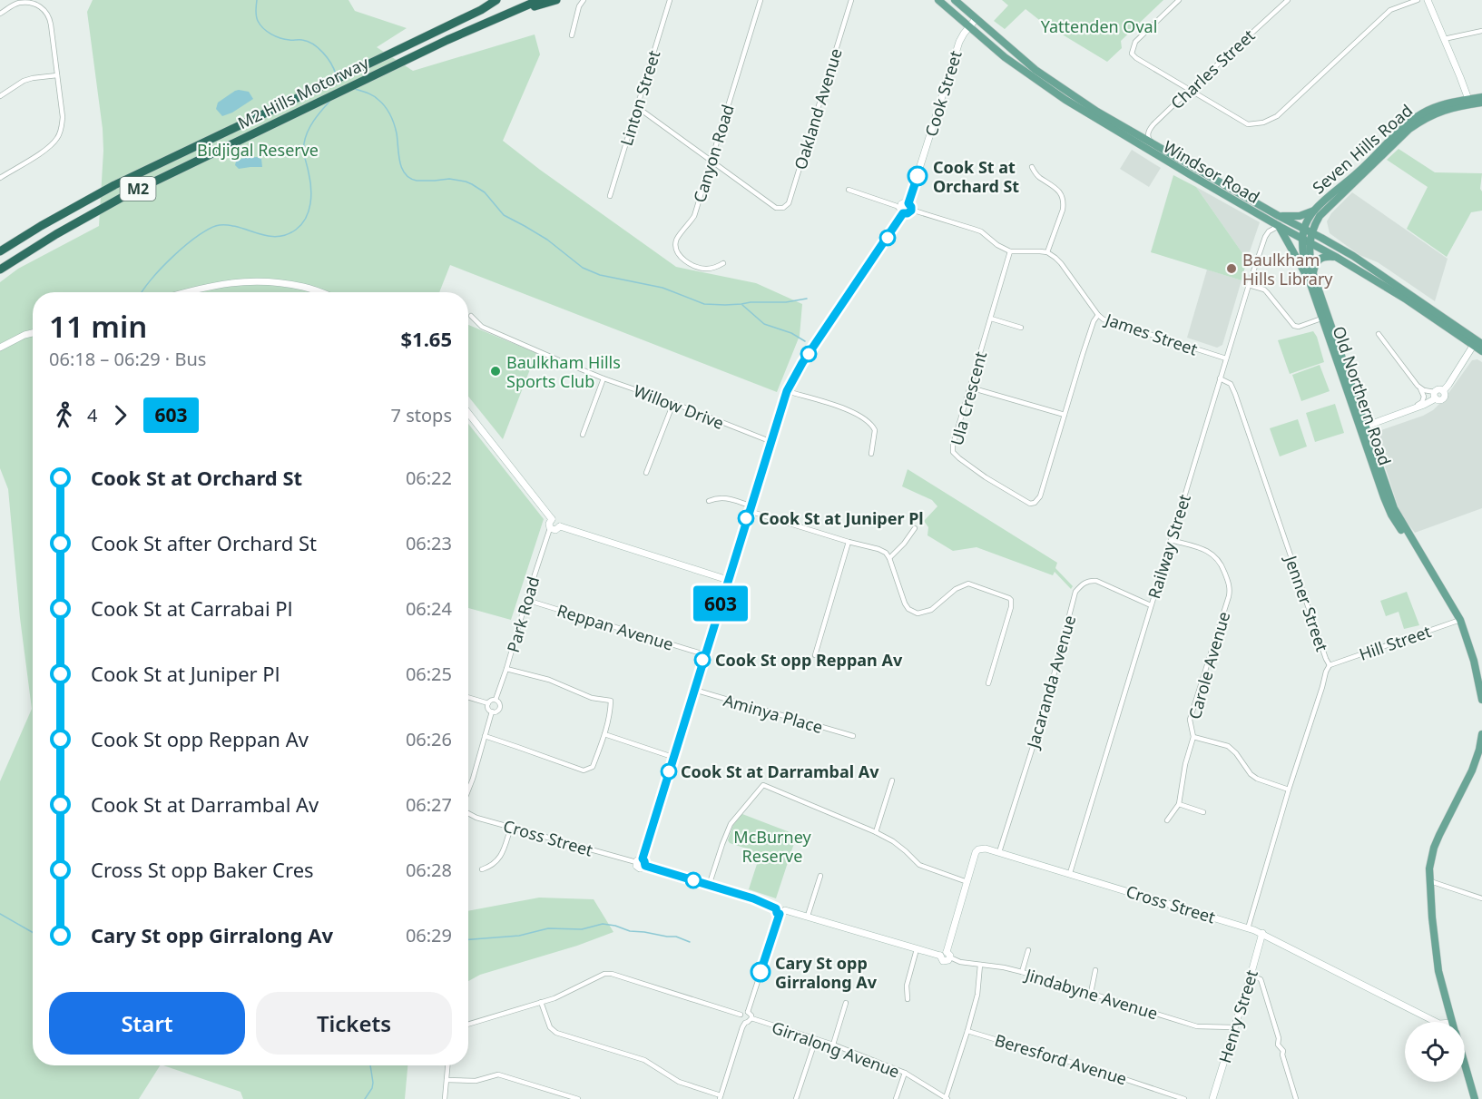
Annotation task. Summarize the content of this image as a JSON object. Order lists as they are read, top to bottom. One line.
{"streets":{"highway":["M2 Hills Motorway","M2"],"main road":["Seven Hills Road","Windsor Road","Old Northern Road"],"street":["Charles Street","Cook Street","Linton Street","Oakland Avenue","Canyon Road","James Street","Ula Crescent","Willow Drive","Railway Street","Jenner Street","Park Road","Reppan Avenue","Hill Street","Carole Avenue","Jacaranda Avenue","Aminya Place","Cross Street","Jindabyne Avenue","Henry Street","Girralong Avenue","Beresford Avenue"]},"crossings":[["Charles Street","Windsor Road"],["Cook Street","Windsor Road"],["Oakland Avenue","Canyon Road"],["Seven Hills Road","Windsor Road"],["Seven Hills Road","Old Northern Road"],["Windsor Road","Old Northern Road"],["Windsor Road","Railway Street"],["James Street","Railway Street"],["Old Northern Road","Hill Street"],["Railway Street","Jenner Street"],["Railway Street","Carole Avenue"],["Railway Street","Jacaranda Avenue"],["Railway Street","Cross Street"],["Jenner Street","Hill Street"],["Jenner Street","Cross Street"],["Park Road","Reppan Avenue"],["Jacaranda Avenue","Cross Street"],["Cross Street","Jindabyne Avenue"],["Cross Street","Henry Street"],["Jindabyne Avenue","Henry Street"]],"parks":["Yattenden Oval","Bidjigal Reserve","McBurney Reserve"],"places":["Cook St at Orchard St","Baulkham Hills Library","Baulkham Hills Sports Club","Cook St at Juniper Pl","Cook St opp Reppan Av","Cook St at Darrambal Av","Cary St opp Girralong Av"],"lines":["bus line 603"],"page":{"on_map":"603","heading":["11 min","06:18 – 06:29 · Bus","$1.65"],"legs":["4","603","7 stops"],"list":[{"name":"Cook St at Orchard St","value":"06:22"},{"name":"Cook St after Orchard St","value":"06:23"},{"name":"Cook St at Carrabai Pl","value":"06:24"},{"name":"Cook St at Juniper Pl","value":"06:25"},{"name":"Cook St opp Reppan Av","value":"06:26"},{"name":"Cook St at Darrambal Av","value":"06:27"},{"name":"Cross St opp Baker Cres","value":"06:28"},{"name":"Cary St opp Girralong Av","value":"06:29"}],"buttons":["Start","Tickets"]}}
